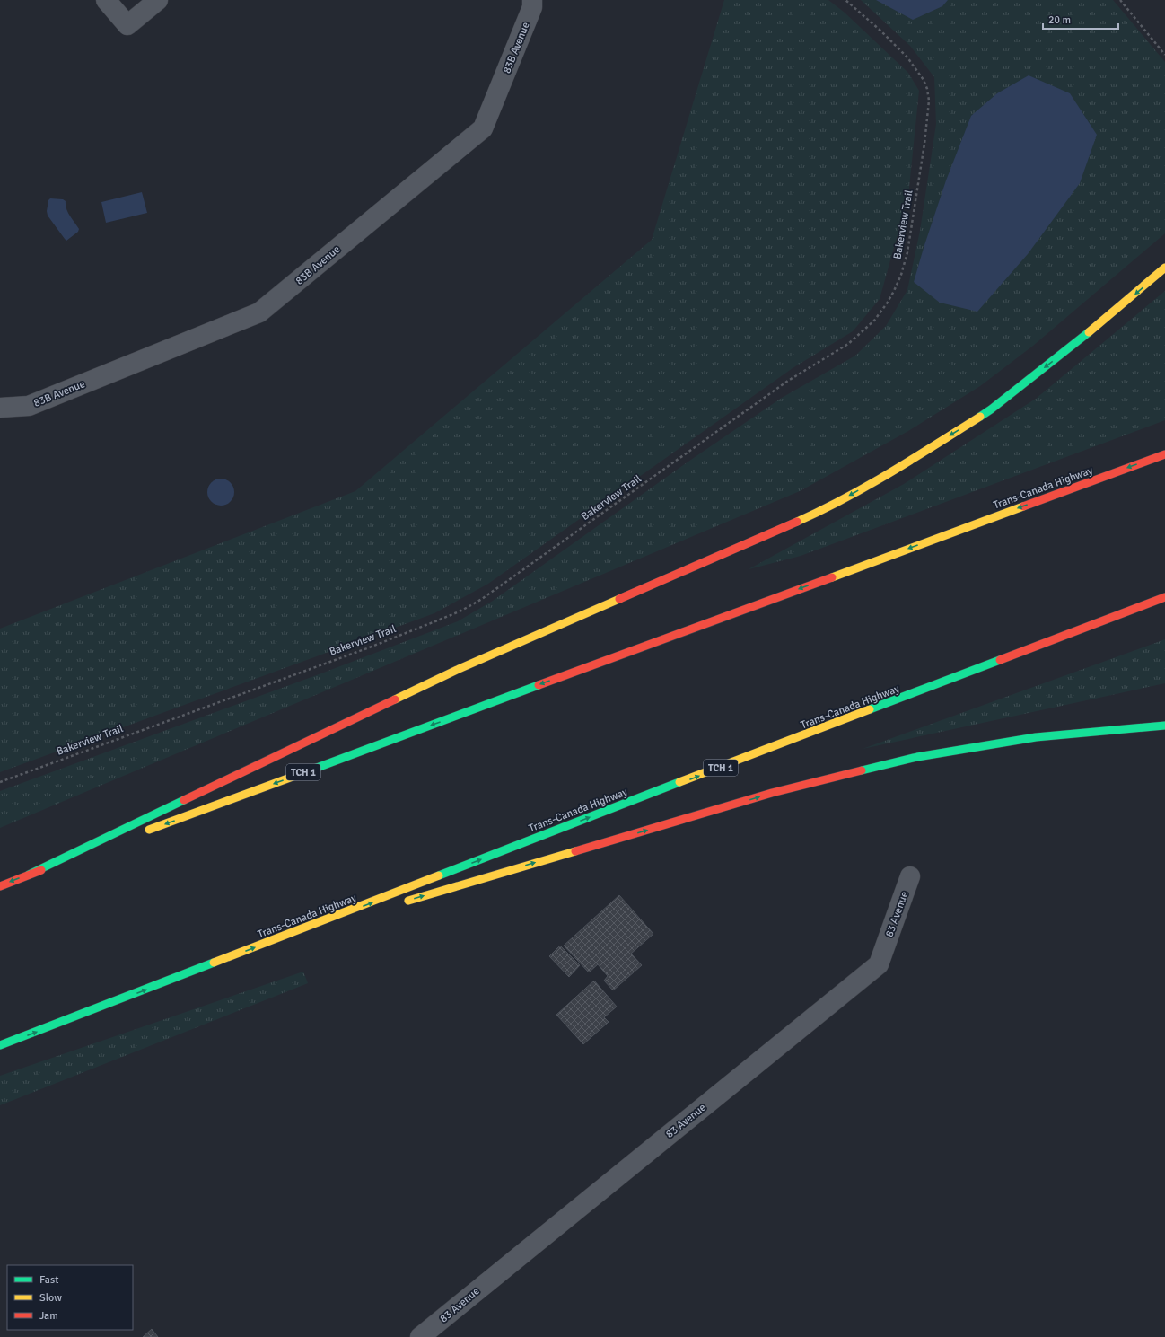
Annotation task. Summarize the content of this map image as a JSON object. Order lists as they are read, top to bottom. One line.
{"streets":{"highway":["Trans-Canada Highway","TCH 1"],"street":["83B Avenue","83 Avenue"],"path":["Bakerview Trail"]},"legend":["Fast","Slow","Jam"],"scale_bar":"20 m"}
